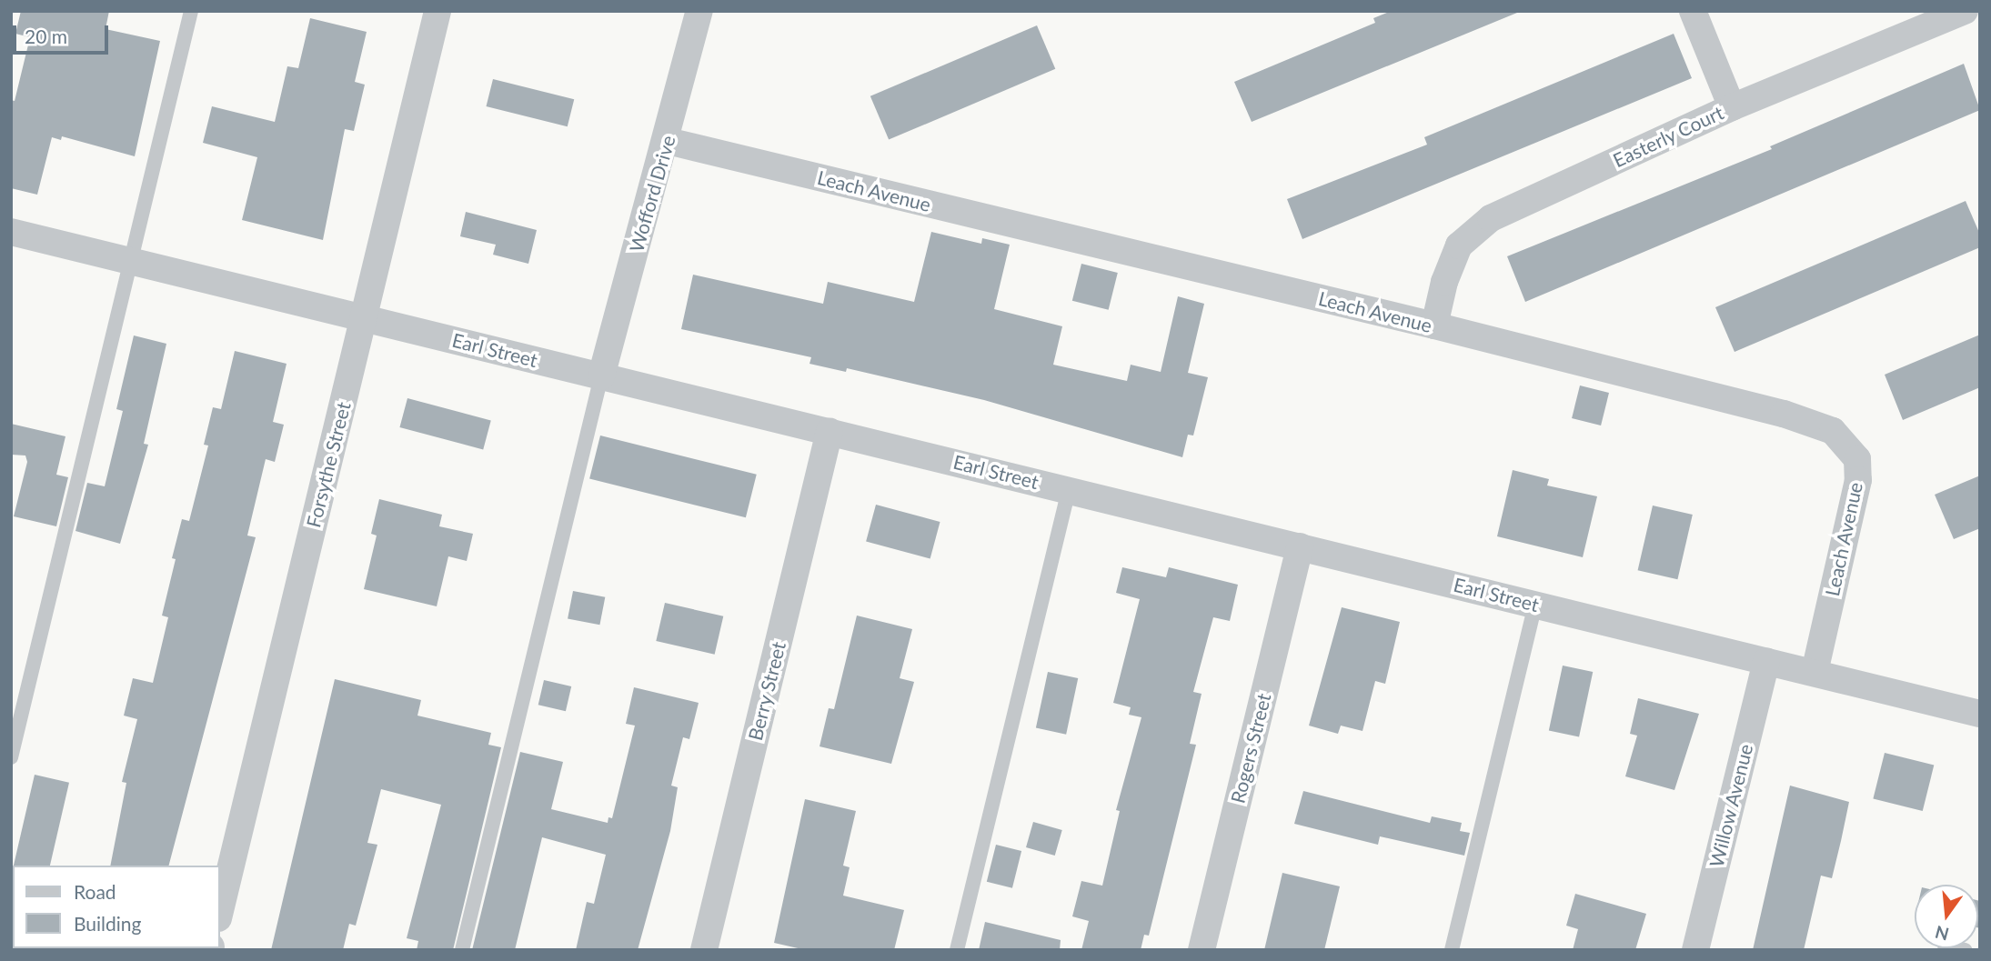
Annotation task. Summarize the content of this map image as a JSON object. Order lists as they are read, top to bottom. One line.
{"streets":{"street":["Easterly Court","Leach Avenue","Wofford Drive","Earl Street","Forsythe Street","Berry Street","Rogers Street","Willow Avenue"]},"crossings":[["Easterly Court","Leach Avenue"],["Leach Avenue","Wofford Drive"],["Leach Avenue","Earl Street"],["Wofford Drive","Earl Street"],["Earl Street","Forsythe Street"],["Earl Street","Berry Street"],["Earl Street","Rogers Street"],["Earl Street","Willow Avenue"]],"legend":["Road","Building"],"scale_bar":"20 m","north":"bottom"}
